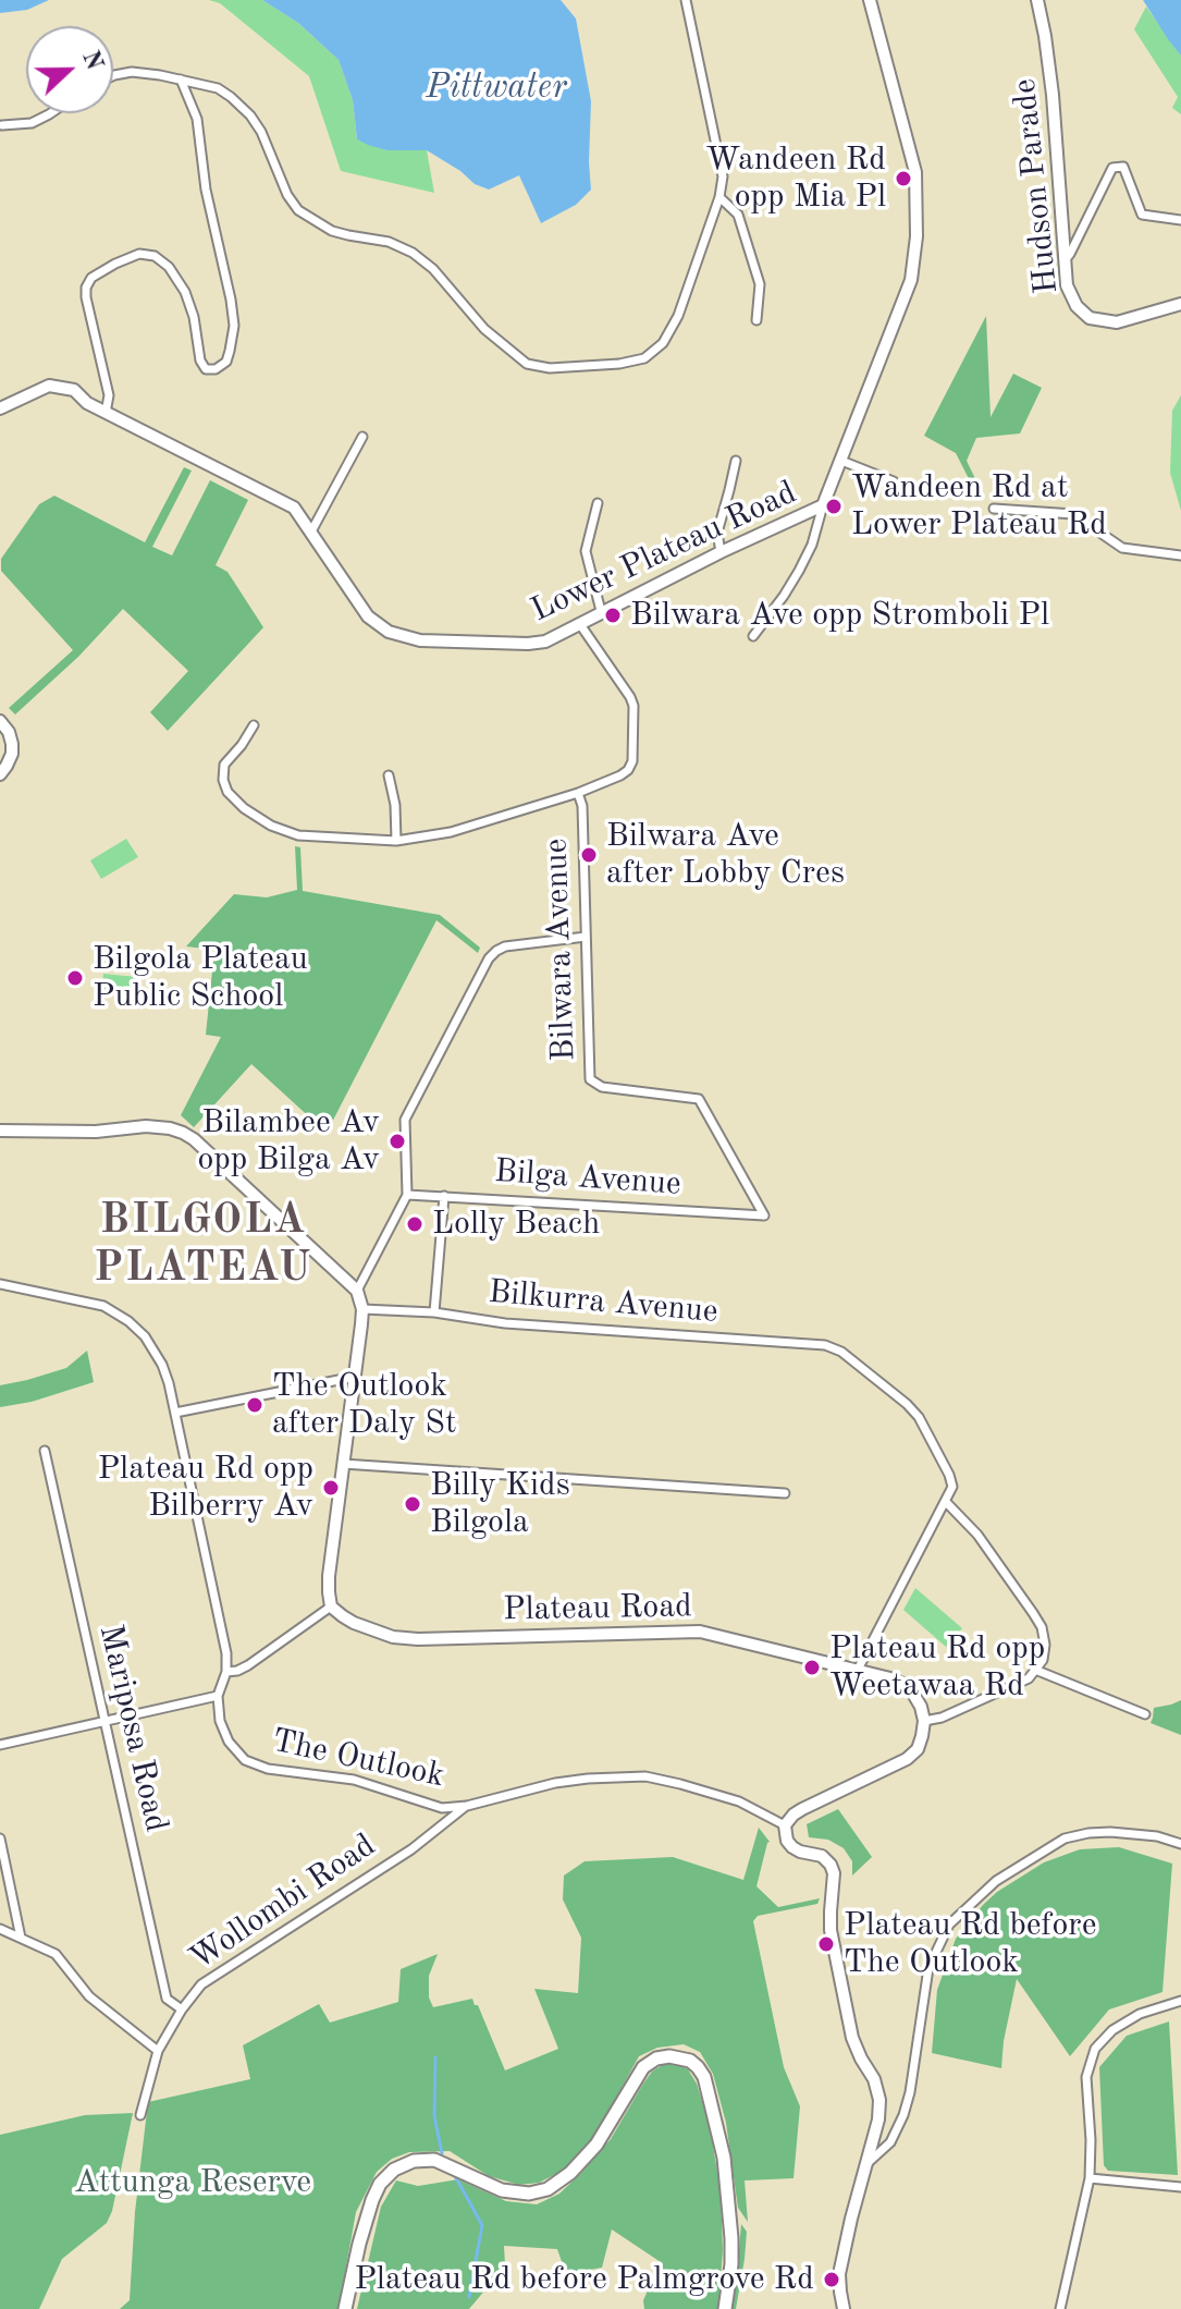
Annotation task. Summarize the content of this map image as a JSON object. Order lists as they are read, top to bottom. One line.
{"streets":{"street":["Hudson Parade","Lower Plateau Road","Bilwara Avenue","Bilga Avenue","Bilkurra Avenue","Plateau Road","Mariposa Road","The Outlook","Wollombi Road"]},"crossings":[["Lower Plateau Road","Bilwara Avenue"],["Bilwara Avenue","Bilga Avenue"],["Mariposa Road","Wollombi Road"],["The Outlook","Wollombi Road"]],"districts":["BILGOLA PLATEAU"],"water":["Pittwater"],"parks":["Attunga Reserve"],"places":["Wandeen Rd opp Mia Pl","Wandeen Rd at Lower Plateau Rd","Bilwara Ave opp Stromboli Pl","Bilwara Ave after Lobby Cres","Bilgola Plateau Public School","Bilambee Av opp Bilga Av","Lolly Beach","The Outlook after Daly St","Plateau Rd opp Bilberry Av","Billy Kids Bilgola","Plateau Rd opp Weetawaa Rd","Plateau Rd before The Outlook","Plateau Rd before Palmgrove Rd"],"north":"right"}
